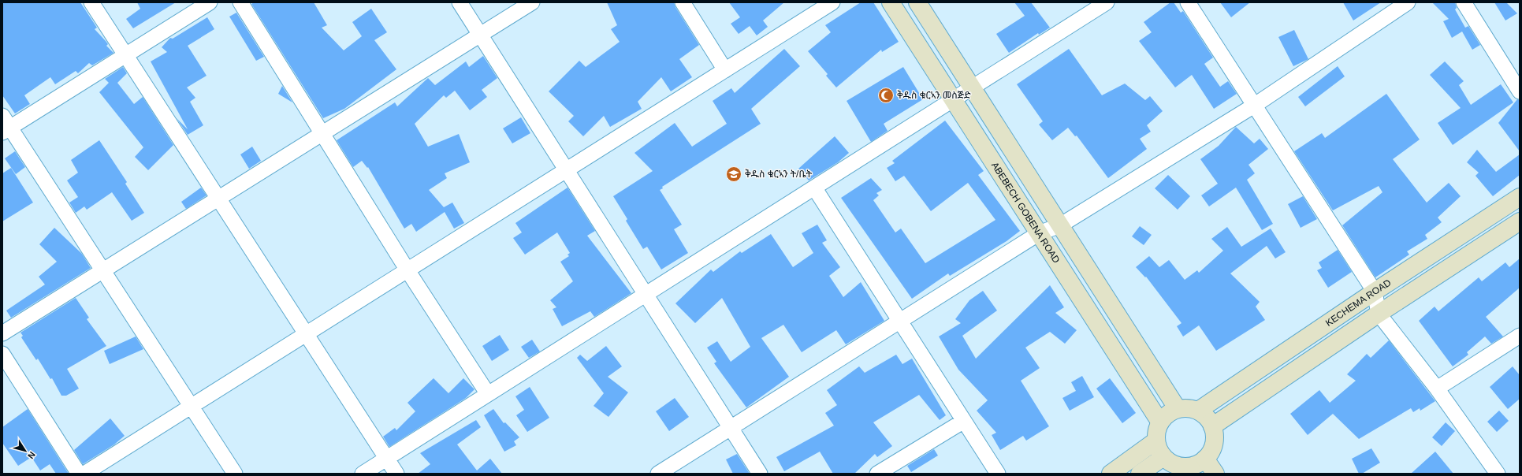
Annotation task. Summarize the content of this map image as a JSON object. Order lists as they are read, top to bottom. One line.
{"streets":{"street":["ABEBECH GOBENA ROAD","KECHEMA ROAD"]},"crossings":[["ABEBECH GOBENA ROAD","KECHEMA ROAD"]],"places":{"mosque":["ቅዱስ ቁርኣን መስጅድ"],"school or university":["ቅዱስ ቁርኣን ት/ቤት"]},"north":"bottom right"}
